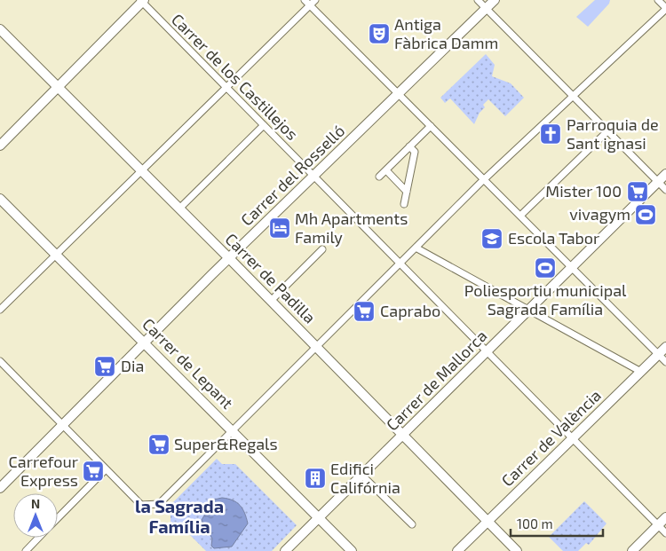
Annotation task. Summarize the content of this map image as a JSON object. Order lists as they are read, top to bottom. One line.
{"streets":{"main road":["Carrer del Rosselló","Carrer de Padilla","Carrer de Lepant","Carrer de Mallorca","Carrer de València"],"street":["Carrer de los Castillejos"]},"crossings":[["Carrer de los Castillejos","Carrer del Rosselló"],["Carrer de los Castillejos","Carrer de Mallorca"],["Carrer de los Castillejos","Carrer de València"],["Carrer del Rosselló","Carrer de Padilla"],["Carrer del Rosselló","Carrer de Lepant"],["Carrer de Padilla","Carrer de Mallorca"],["Carrer de Padilla","Carrer de València"],["Carrer de Lepant","Carrer de Mallorca"]],"districts":["la Sagrada Família"],"places":{"theatre":["Antiga Fàbrica Damm"],"church":["Parroquia de Sant ignasi"],"supermarket":["Mister 100","Caprabo","Dia","Super&Regals","Carrefour Express"],"sports":["vivagym","Poliesportiu municipal Sagrada Família"],"hotel":["Mh Apartments Family"],"school or university":["Escola Tabor"],"building":["Edifici Califórnia"]},"scale_bar":"100 m","north":"top"}
